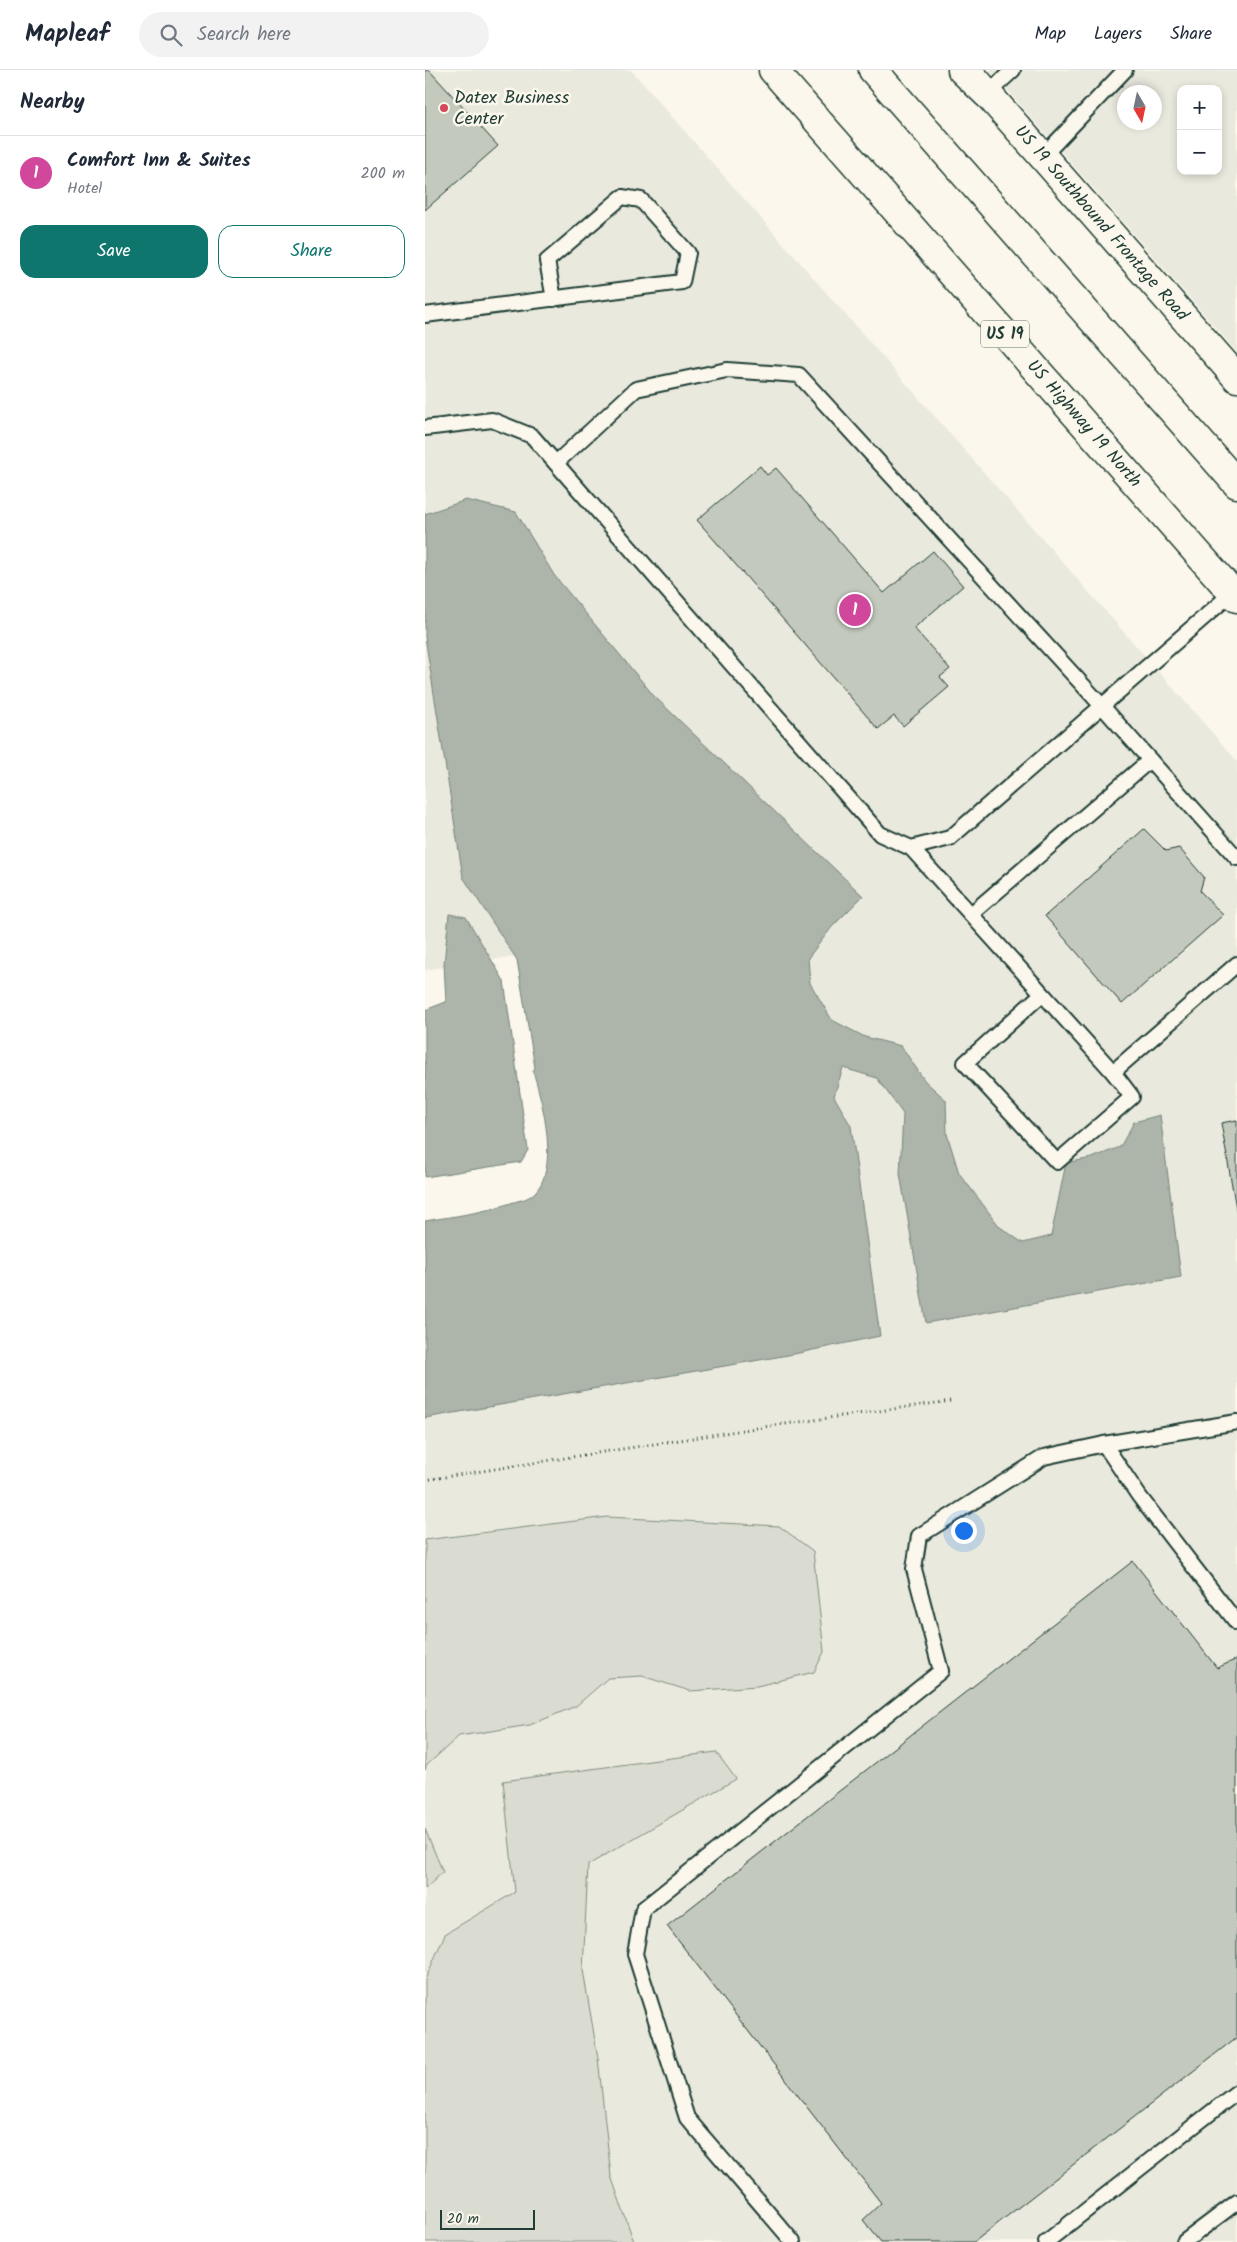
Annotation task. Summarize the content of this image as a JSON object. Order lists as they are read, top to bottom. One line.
{"streets":{"main road":["US 19 Southbound Frontage Road","US 19","US Highway 19 North"]},"places":["Datex Business Center"],"scale_bar":"20 m","north":"bottom","page":{"header":"Mapleaf","search":"Search here","nav":["Map","Layers","Share"],"heading":"Nearby","map_buttons":["+","−"],"list":[{"mark":"1","name":"Comfort Inn & Suites","note":"Hotel","value":"200 m"}],"buttons":["Save","Share"],"pins":"1","scale":"20 m"}}
